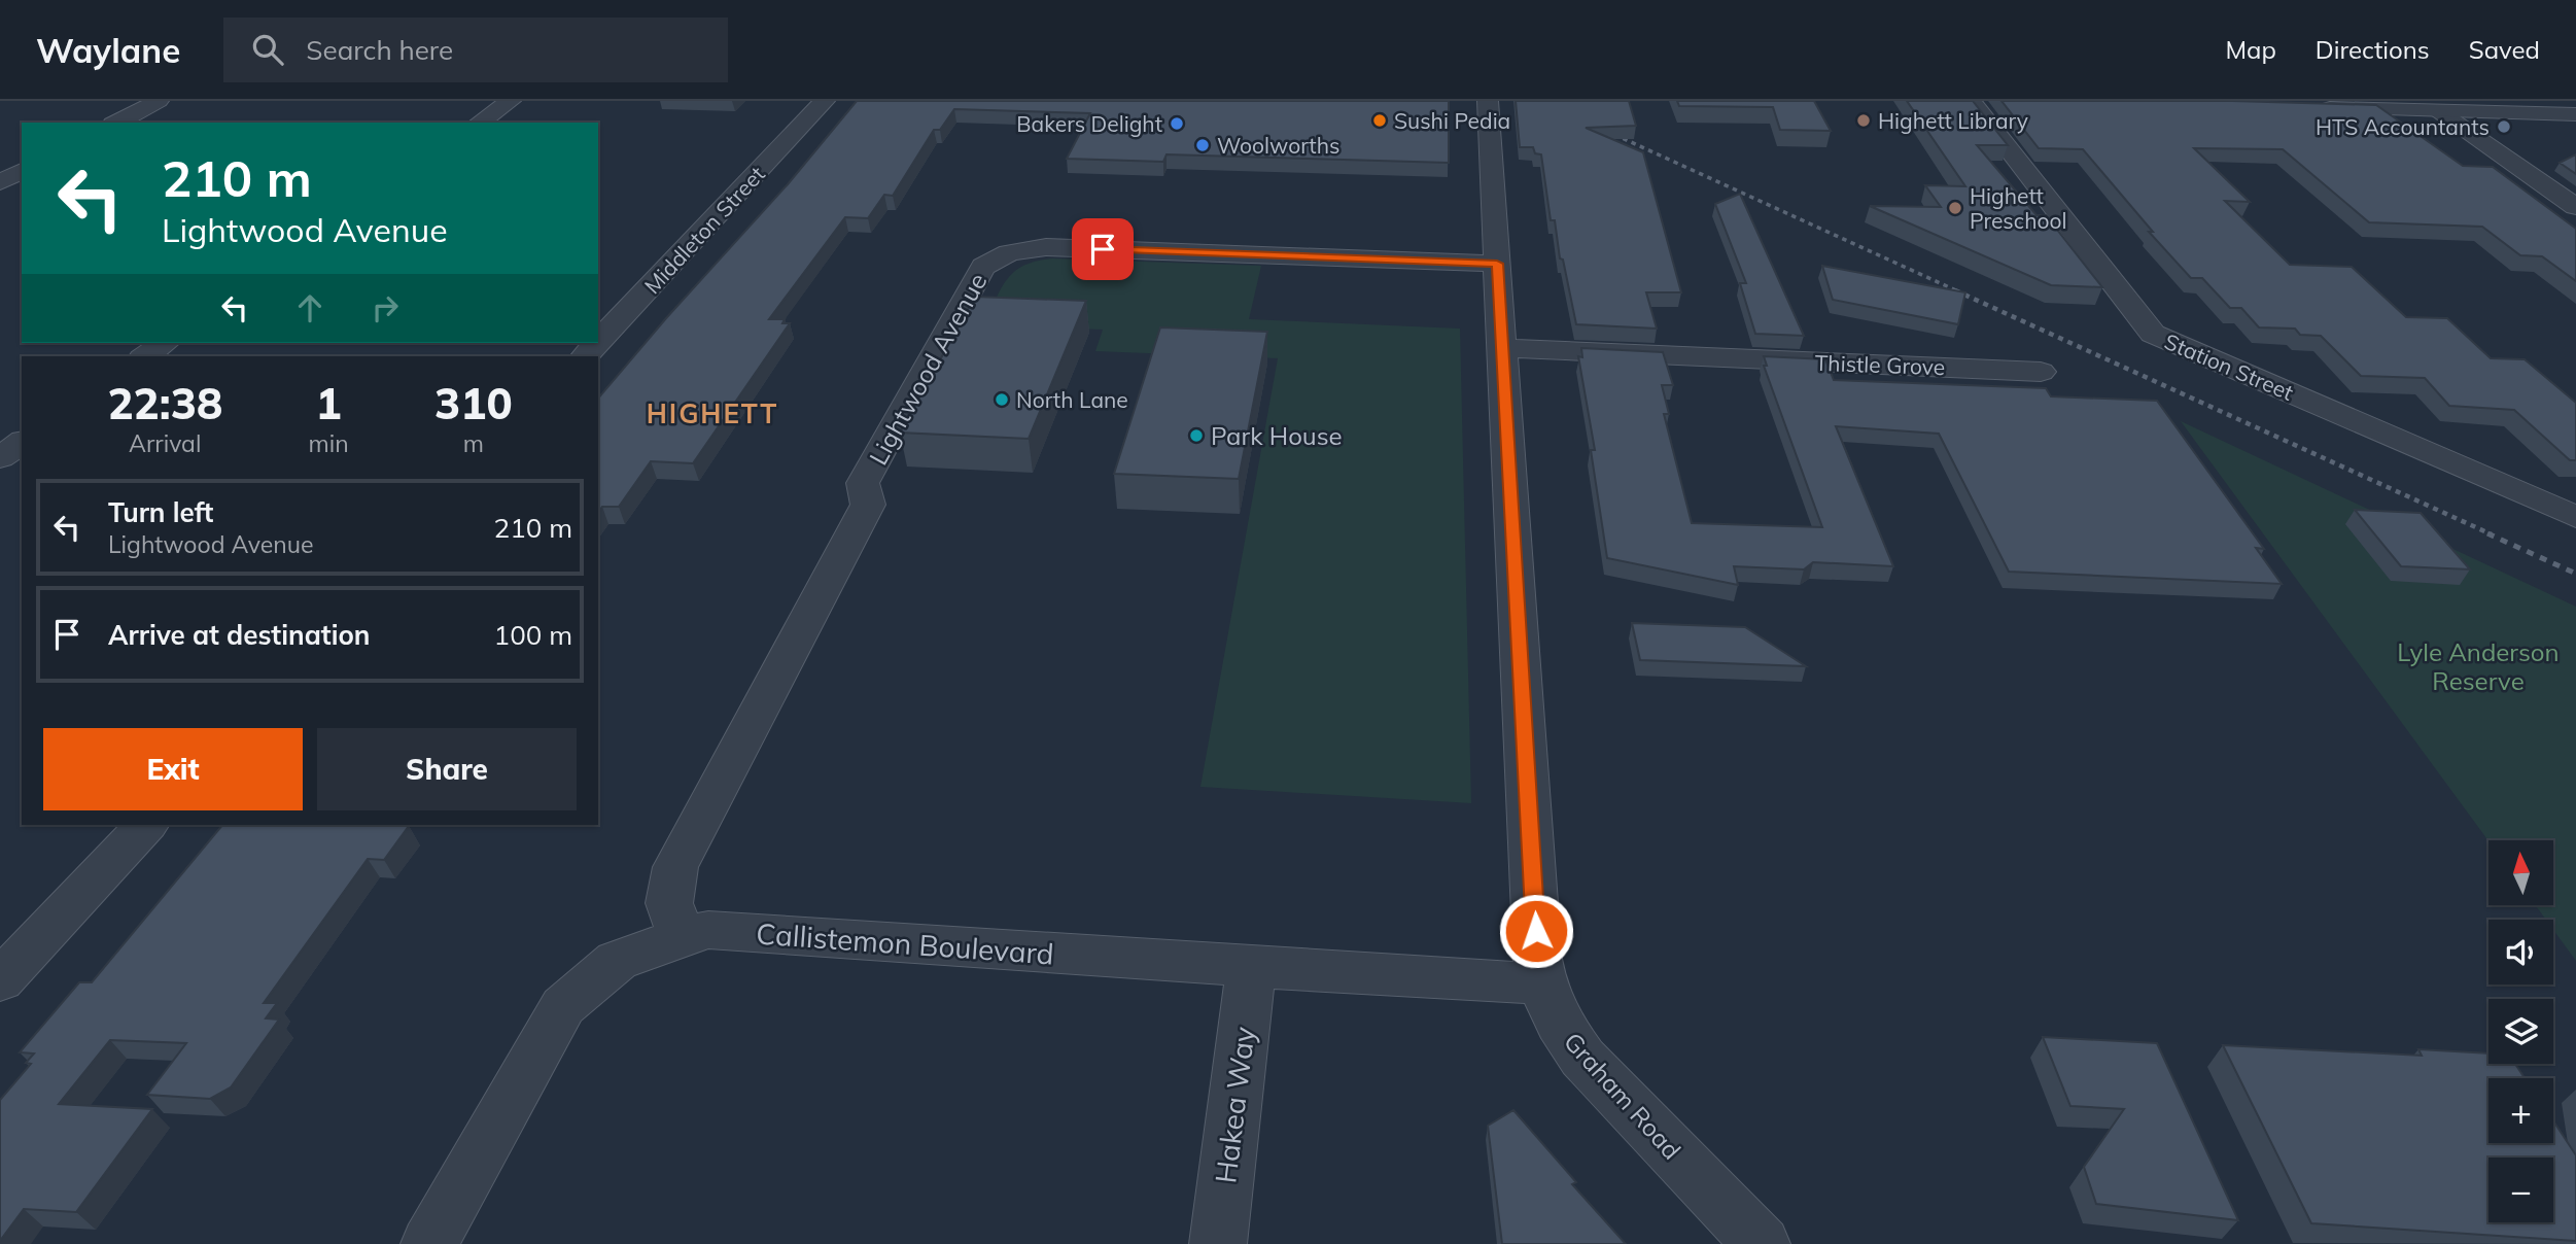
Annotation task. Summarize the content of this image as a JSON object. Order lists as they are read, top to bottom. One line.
{"streets":{"street":["Middleton Street","Thistle Grove","Station Street","Lightwood Avenue","Callistemon Boulevard","Graham Road","Hakea Way"]},"crossings":[["Thistle Grove","Graham Road"],["Lightwood Avenue","Callistemon Boulevard"],["Lightwood Avenue","Graham Road"],["Callistemon Boulevard","Graham Road"],["Callistemon Boulevard","Hakea Way"]],"districts":["HIGHETT"],"parks":["Lyle Anderson Reserve"],"places":["Sushi Pedia","Highett Library","Bakers Delight","HTS Accountants","Woolworths","Highett Preschool","North Lane","Park House"],"north":"top","page":{"header":"Waylane","search":"Search here","nav":["Map","Directions","Saved"],"turn":["210 m","Lightwood Avenue"],"eta":["22:38","Arrival","1","min","310","m"],"list":[{"name":"Turn left","note":"Lightwood Avenue","value":"210 m"},{"name":"Arrive at destination","value":"100 m"}],"buttons":["Exit","Share"],"map_buttons":["+","−"]}}
